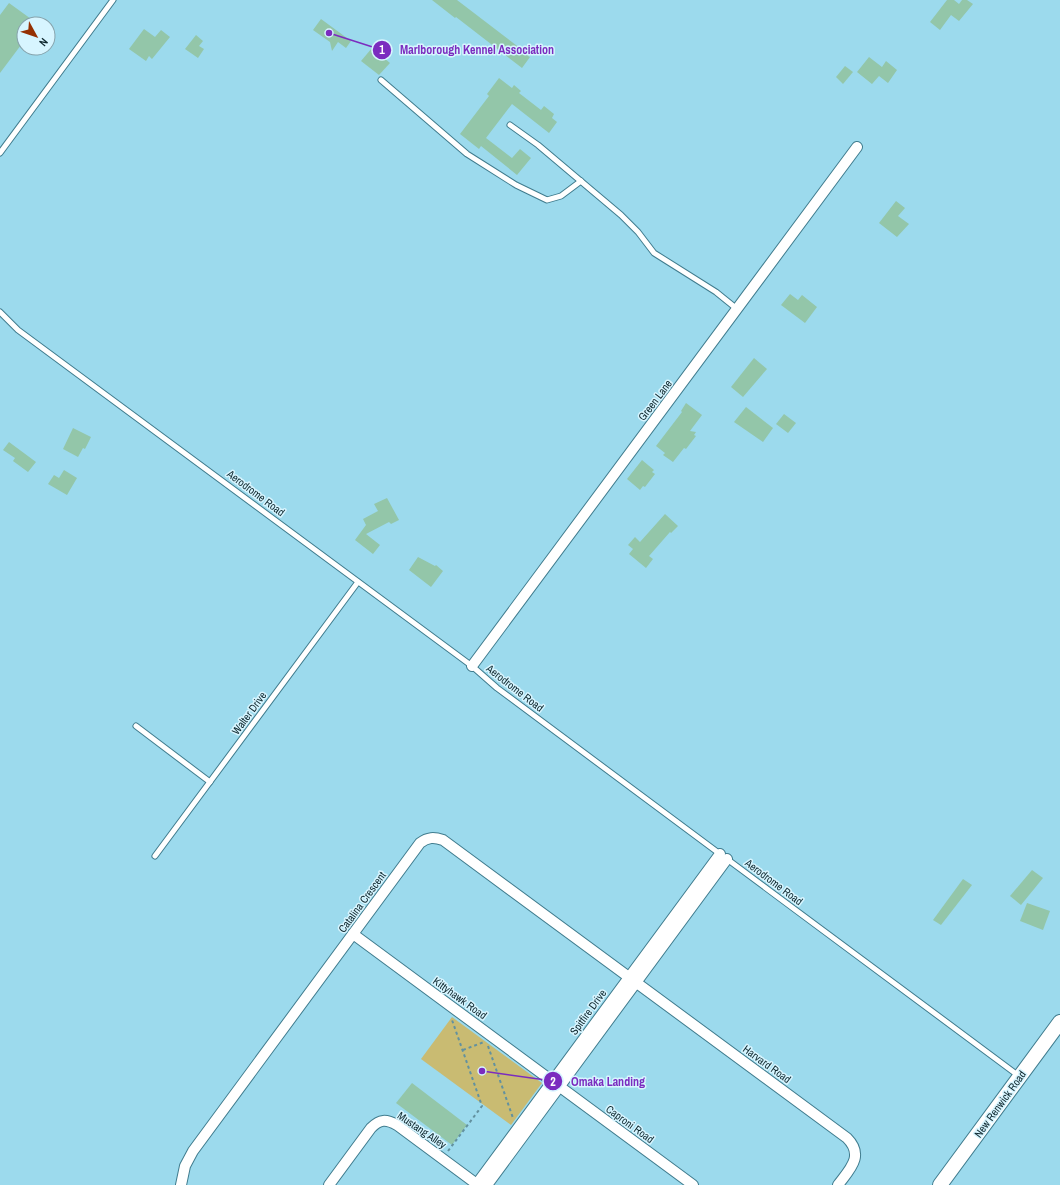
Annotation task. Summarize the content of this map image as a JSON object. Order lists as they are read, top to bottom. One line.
{"streets":{"street":["Green Lane","Catalina Crescent","Kittyhawk Road","Spitfire Drive","Harvard Road","New Renwick Road","Caproni Road","Mustang Alley"],"lane":["Aerodrome Road","Walter Drive"]},"crossings":[["Green Lane","Aerodrome Road"],["Aerodrome Road","Walter Drive"],["Aerodrome Road","Spitfire Drive"],["Aerodrome Road","New Renwick Road"],["Catalina Crescent","Kittyhawk Road"],["Catalina Crescent","Spitfire Drive"],["Catalina Crescent","Harvard Road"],["Kittyhawk Road","Spitfire Drive"],["Kittyhawk Road","Caproni Road"],["Spitfire Drive","Harvard Road"],["Spitfire Drive","Caproni Road"],["Spitfire Drive","Mustang Alley"]],"places":["Marlborough Kennel Association","Omaka Landing"],"north":"bottom right"}
